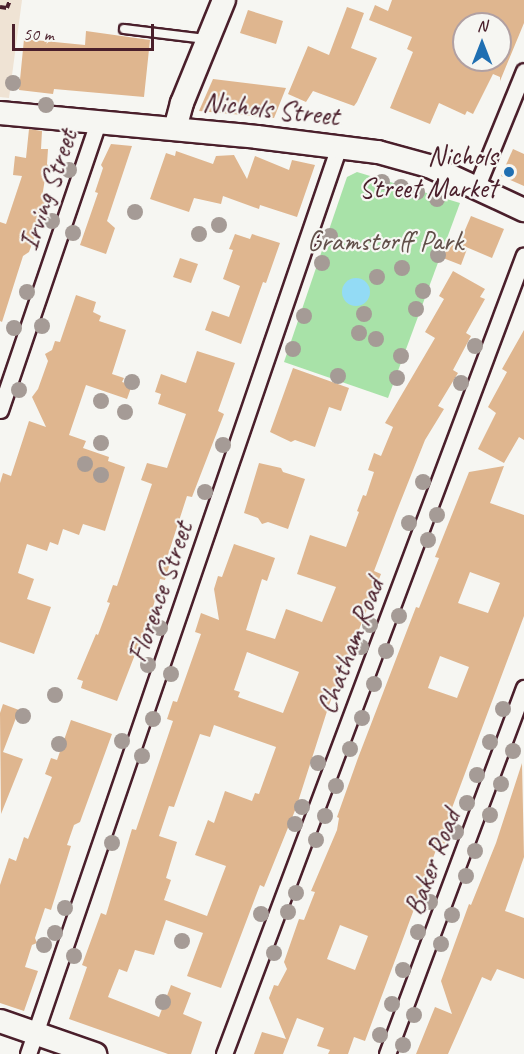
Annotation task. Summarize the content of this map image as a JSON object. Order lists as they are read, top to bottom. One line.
{"streets":{"street":["Nichols Street","Irving Street","Florence Street","Chatham Road","Baker Road"]},"crossings":[["Nichols Street","Irving Street"],["Nichols Street","Florence Street"]],"parks":["Gramstorff Park"],"places":["Nichols Street Market"],"scale_bar":"50 m","north":"top"}
